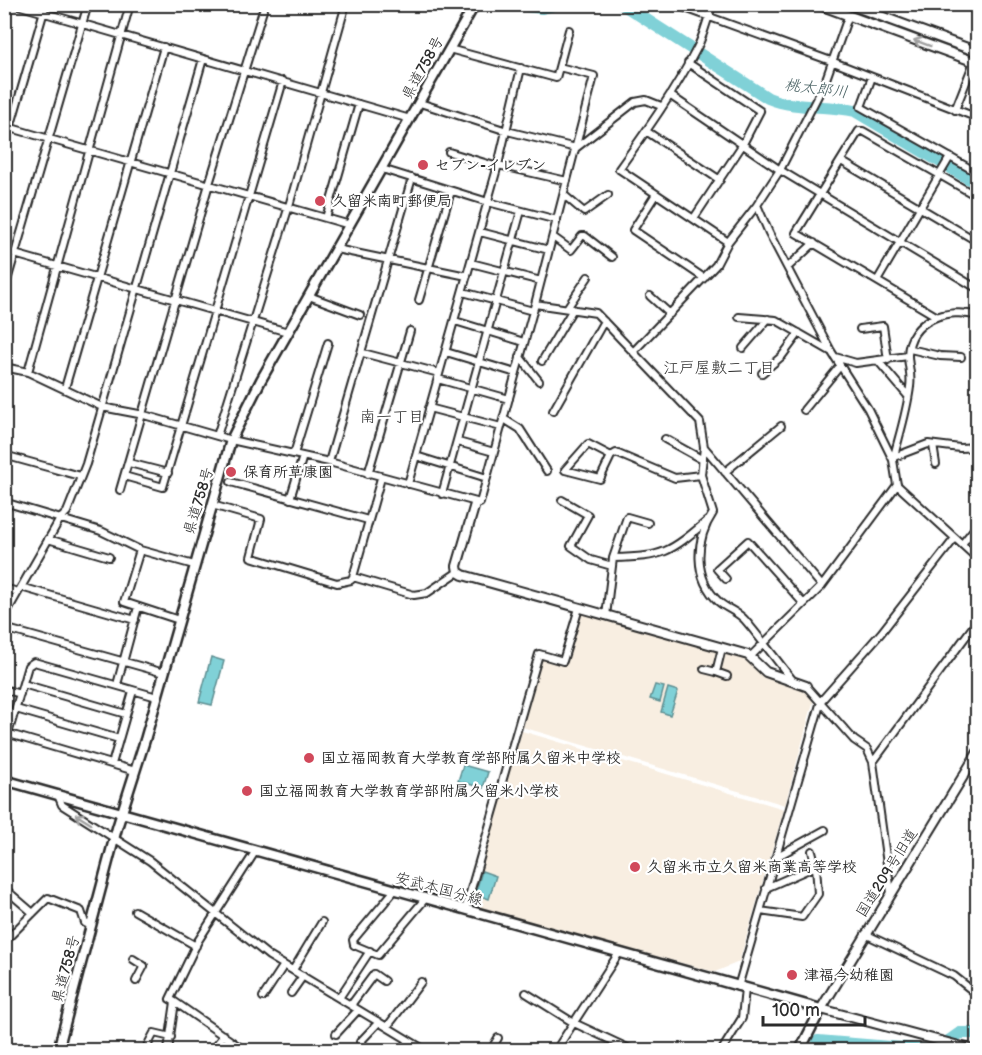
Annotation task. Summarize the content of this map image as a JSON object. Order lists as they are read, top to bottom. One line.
{"streets":{"main road":["県道758号","安武本国分線"],"street":["国道209号旧道"]},"crossings":[["県道758号","安武本国分線"],["国道209号旧道","安武本国分線"]],"districts":["江戸屋敷二丁目","南一丁目"],"water":["桃太郎川"],"places":["セブン-イレブン","久留米南町郵便局","保育所草康園","国立福岡教育大学教育学部附属久留米中学校","国立福岡教育大学教育学部附属久留米小学校","久留米市立久留米商業高等学校","津福今幼稚園"],"scale_bar":"100 m"}
